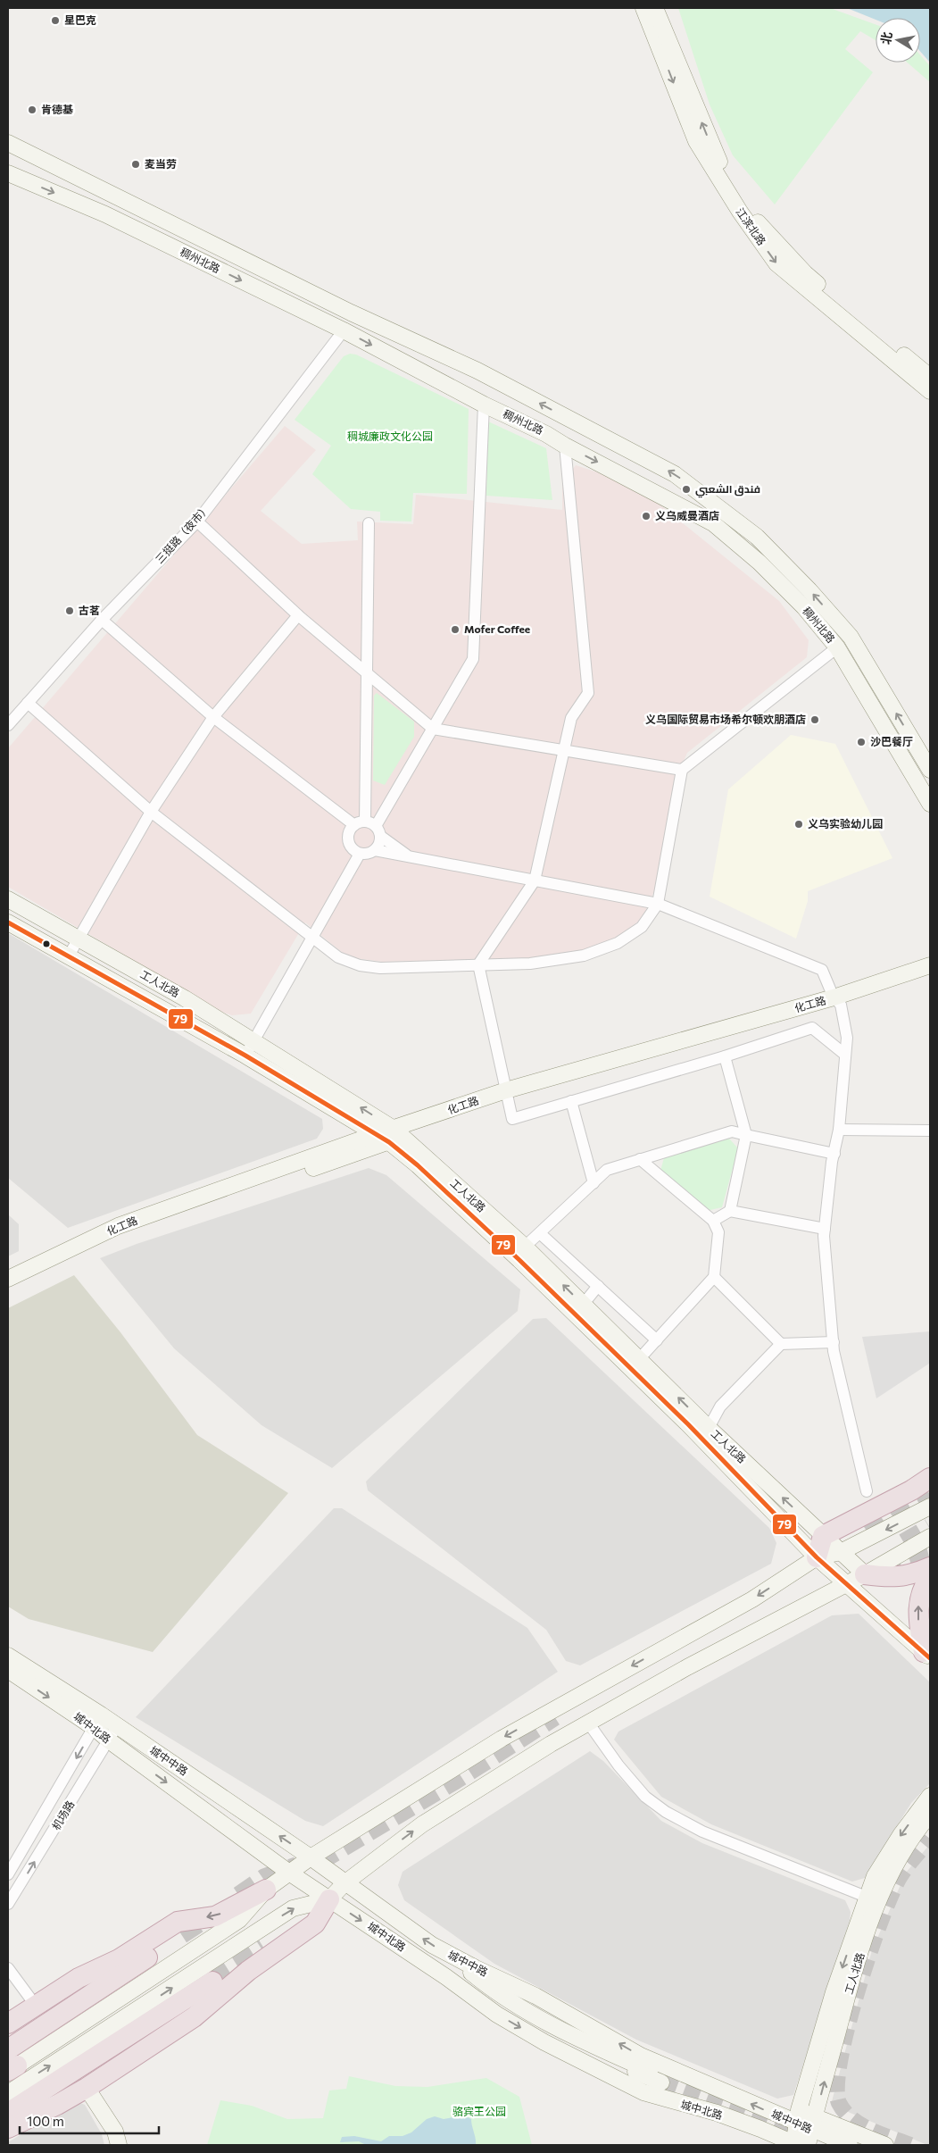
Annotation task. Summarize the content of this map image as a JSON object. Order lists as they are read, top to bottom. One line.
{"streets":{"main road":["江滨北路","稠州北路","工人北路","化工路","城中北路","城中中路"],"street":["三挺路（夜市）","机场路"]},"crossings":[["稠州北路","三挺路（夜市）"],["工人北路","化工路"],["工人北路","城中北路"],["工人北路","城中中路"],["城中北路","城中中路"],["城中北路","机场路"],["城中中路","机场路"]],"one_way":["城中北路","城中中路"],"parks":["稠城廉政文化公园","骆宾王公园"],"places":["星巴克","肯德基","麦当劳","فندق الشعبي","义乌威曼酒店","古茗","Mofer Coffee","义乌国际贸易市场希尔顿欢朋酒店","沙巴餐厅","义乌实验幼儿园"],"lines":["transit line 79"],"scale_bar":"100 m","north":"left"}
